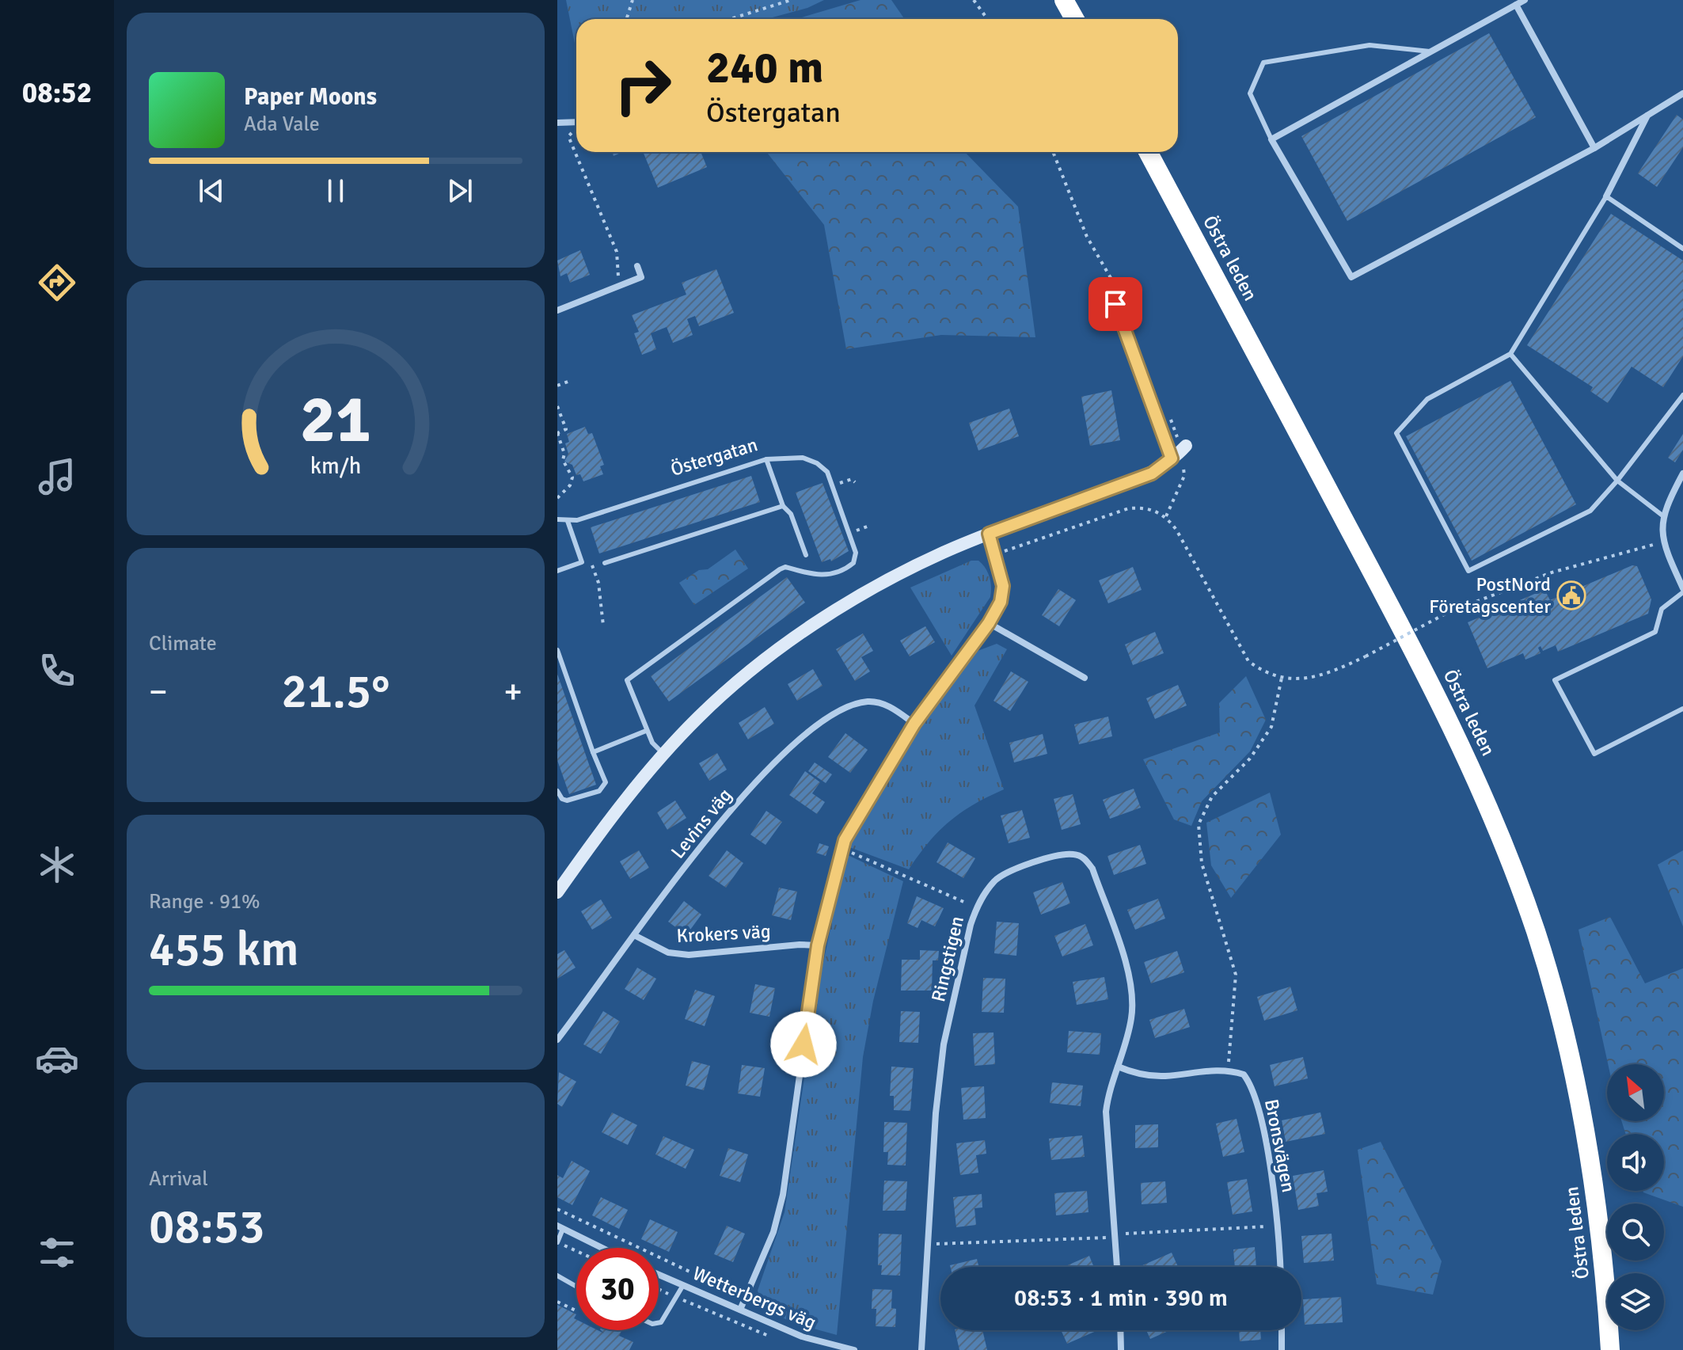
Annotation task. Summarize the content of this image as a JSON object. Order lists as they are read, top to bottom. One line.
{"streets":{"highway":["Östra leden"],"street":["Levins väg","Krokers väg","Ringstigen","Bronsvägen","Wetterbergs väg"],"lane":["Östergatan"]},"crossings":[["Levins väg","Krokers väg"],["Ringstigen","Bronsvägen"]],"places":{"public building":["PostNord Företagscenter"]},"north":"top left","page":{"tabs":"08:52","turn":["240 m","Östergatan"],"song":["Paper Moons","Ada Vale"],"tile":["Climate",["Range · 91%","455 km"],["Arrival","08:53"]],"heat":["−","21.5°","+"],"limit":"30","trip":"08:53 · 1 min · 390 m","gauge":["21","km/h"]}}
